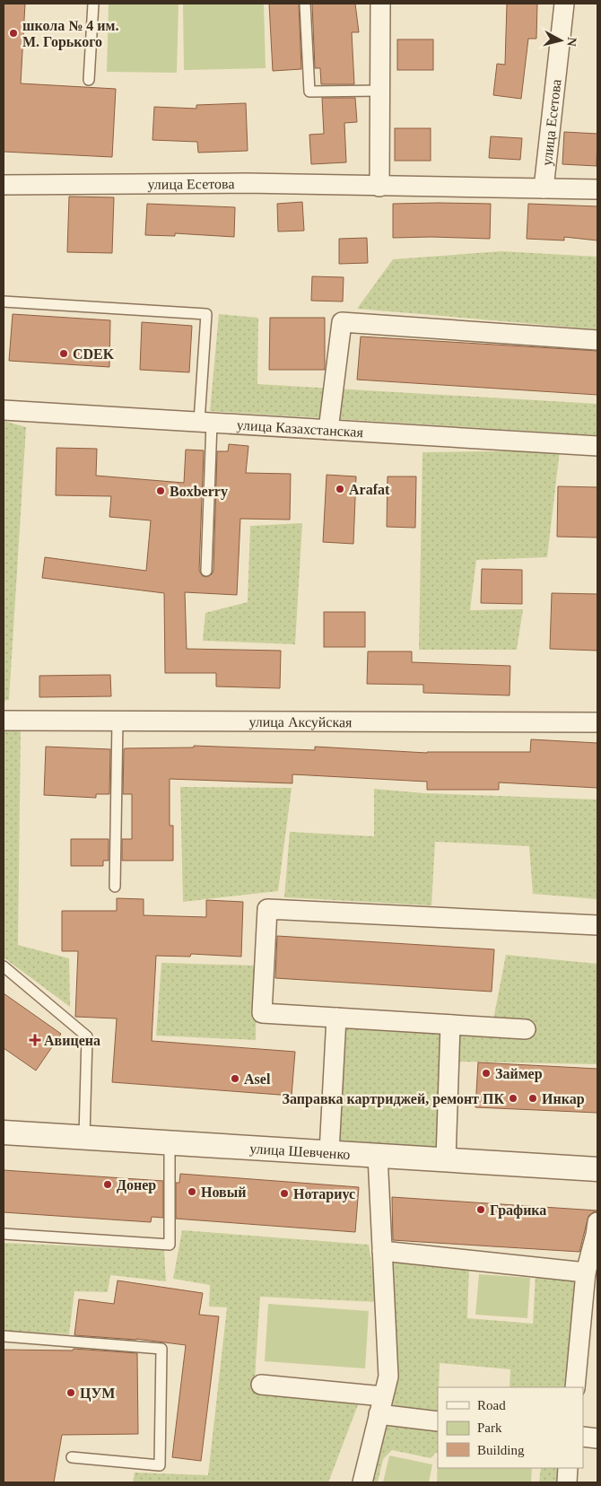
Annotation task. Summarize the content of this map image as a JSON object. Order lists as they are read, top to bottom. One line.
{"streets":{"street":["улица Есетова","улица Казахстанская","улица Аксуйская","улица Шевченко"]},"places":{"other":["школа № 4 им. М. Горького","CDEK","Arafat","Boxberry","Займер","Asel","Заправка картриджей, ремонт ПК","Инкар","Донер","Новый","Нотариус","Графика","ЦУМ"],"health":["Авицена"]},"legend":["Road","Park","Building"],"north":"right"}
